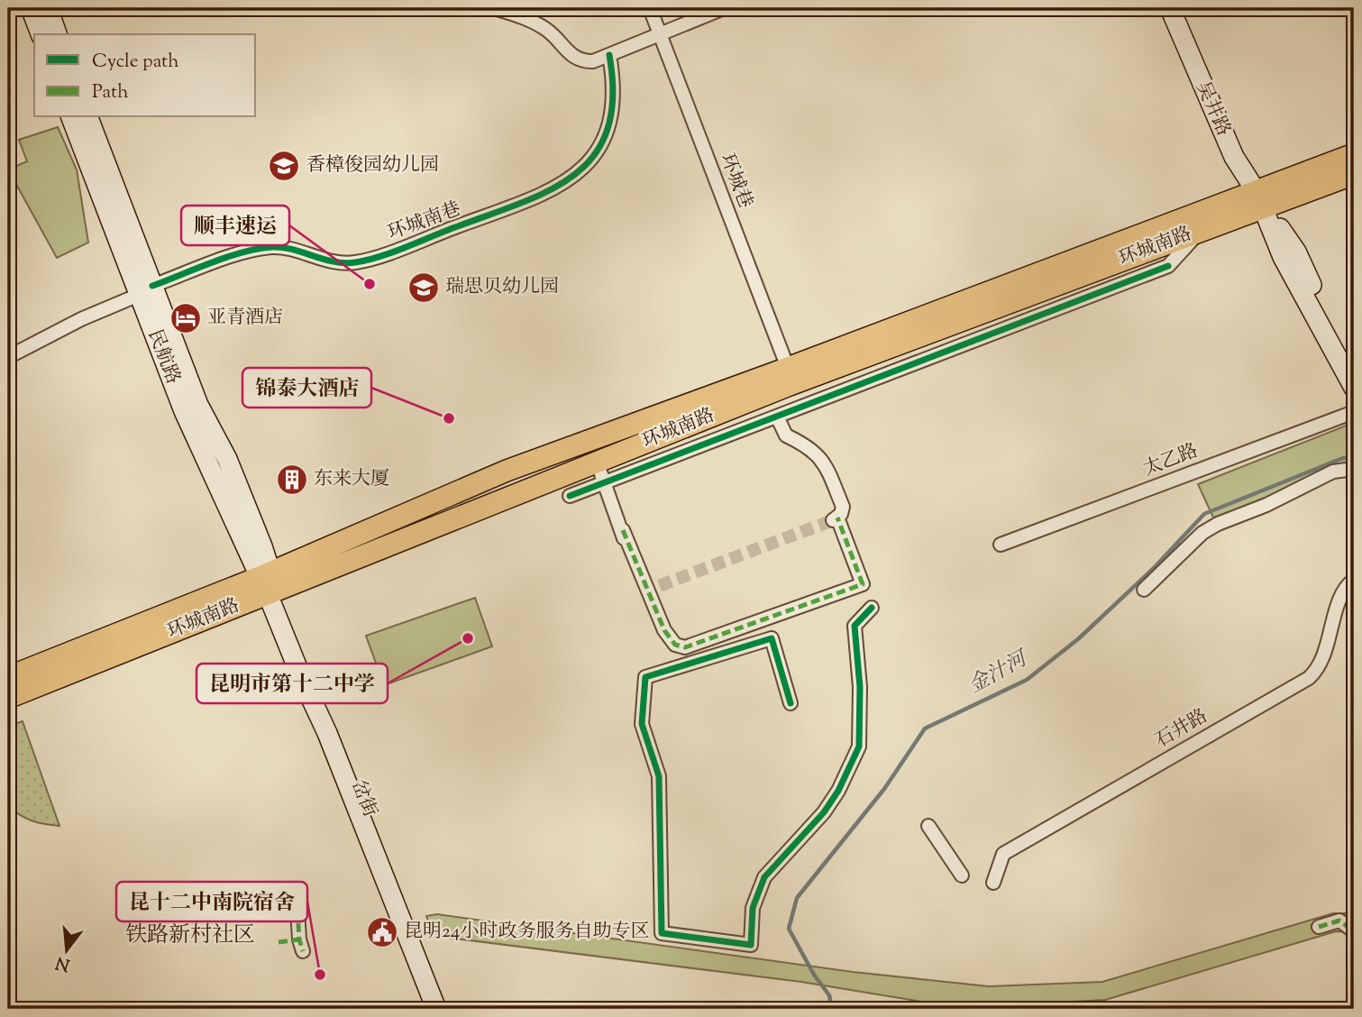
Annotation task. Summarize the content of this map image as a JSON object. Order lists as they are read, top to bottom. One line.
{"streets":{"main road":["环城南路"],"street":["吴井路","环城巷","环城南巷","民航路","太乙路","石井路","岔街"]},"crossings":[["吴井路","环城南路"],["环城巷","环城南路"],["环城南巷","民航路"],["环城南路","民航路"],["环城南路","岔街"],["民航路","岔街"]],"districts":["铁路新村社区"],"water":["金汁河"],"places":{"school or university":["香樟俊园幼儿园","瑞思贝幼儿园"],"other":["顺丰速运","锦泰大酒店","昆明市第十二中学","昆十二中南院宿舍"],"hotel":["亚青酒店"],"building":["东来大厦"],"public building":["昆明24小时政务服务自助专区"]},"legend":["Cycle path","Path"],"north":"bottom"}
